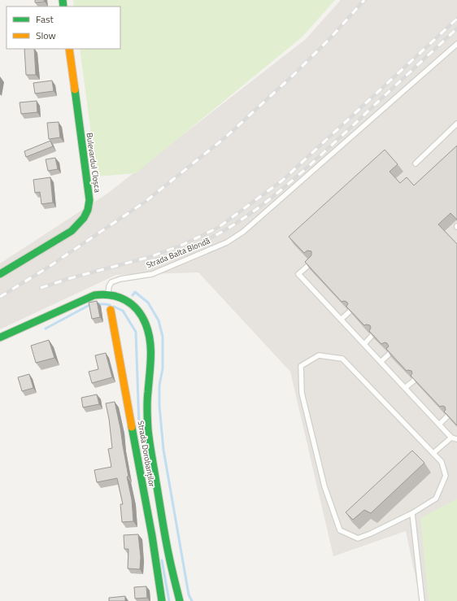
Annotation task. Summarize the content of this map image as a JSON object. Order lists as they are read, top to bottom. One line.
{"streets":{"main road":["Bulevardul Cloșca","Strada Dorobanților"],"lane":["Strada Balta Blondă"]},"legend":["Fast","Slow"]}
